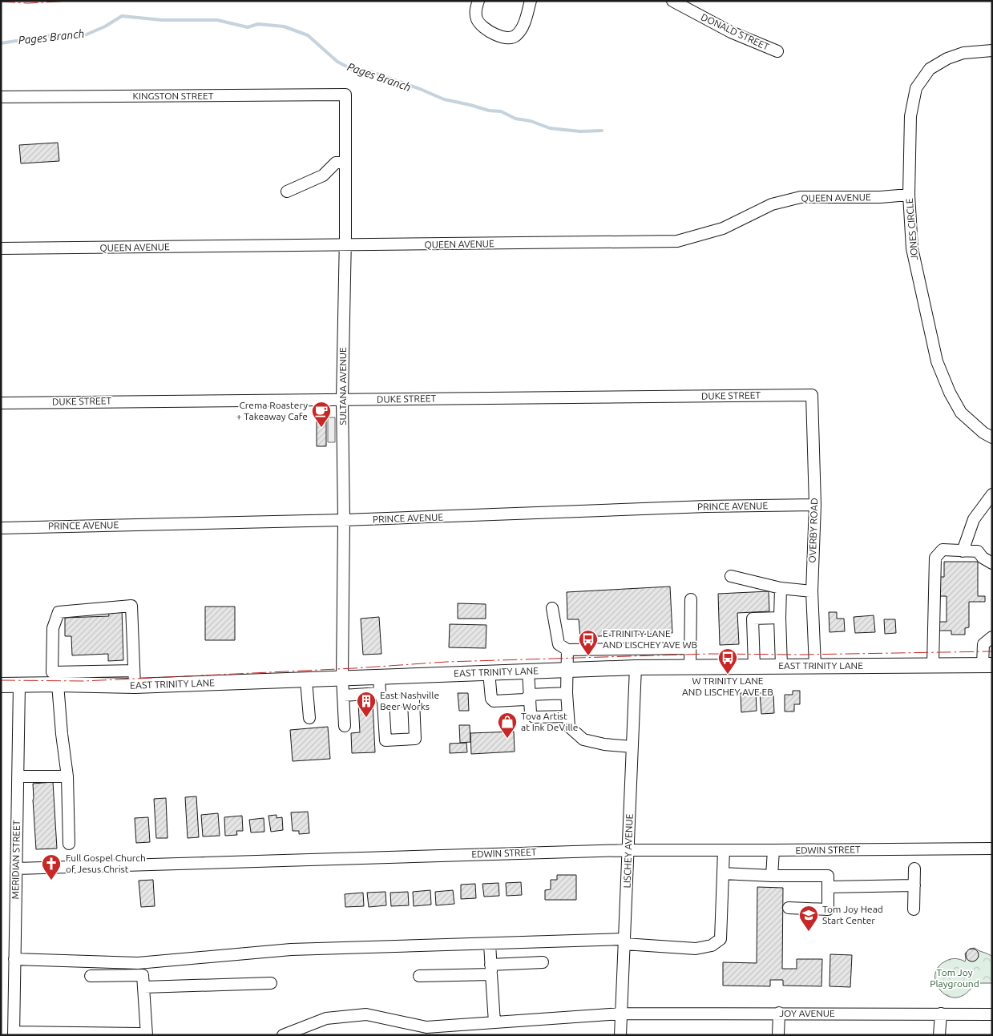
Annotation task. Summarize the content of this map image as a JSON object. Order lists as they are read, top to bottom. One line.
{"streets":{"main road":["EAST TRINITY LANE"],"street":["DONALD STREET","KINGSTON STREET","QUEEN AVENUE","JONES CIRCLE","SULTANA AVENUE","DUKE STREET","PRINCE AVENUE","OVERBY ROAD","EDWIN STREET","LISCHEY AVENUE","MERIDIAN STREET","JOY AVENUE"]},"crossings":[["KINGSTON STREET","SULTANA AVENUE"],["QUEEN AVENUE","JONES CIRCLE"],["QUEEN AVENUE","SULTANA AVENUE"],["SULTANA AVENUE","DUKE STREET"],["SULTANA AVENUE","PRINCE AVENUE"],["SULTANA AVENUE","EAST TRINITY LANE"],["DUKE STREET","OVERBY ROAD"],["PRINCE AVENUE","OVERBY ROAD"],["OVERBY ROAD","EAST TRINITY LANE"],["EAST TRINITY LANE","LISCHEY AVENUE"],["EAST TRINITY LANE","MERIDIAN STREET"],["EDWIN STREET","LISCHEY AVENUE"],["EDWIN STREET","MERIDIAN STREET"],["LISCHEY AVENUE","JOY AVENUE"]],"water":["Pages Branch"],"parks":["Tom Joy Playground"],"places":{"cafe":["Crema Roastery + Takeaway Cafe"],"bus stop":["E TRINITY LANE AND LISCHEY AVE WB","W TRINITY LANE AND LISCHEY AVE EB"],"building":["East Nashville Beer Works"],"shop":["Tova Artist at Ink DeVille"],"church":["Full Gospel Church of Jesus Christ"],"school or university":["Tom Joy Head Start Center"]}}
